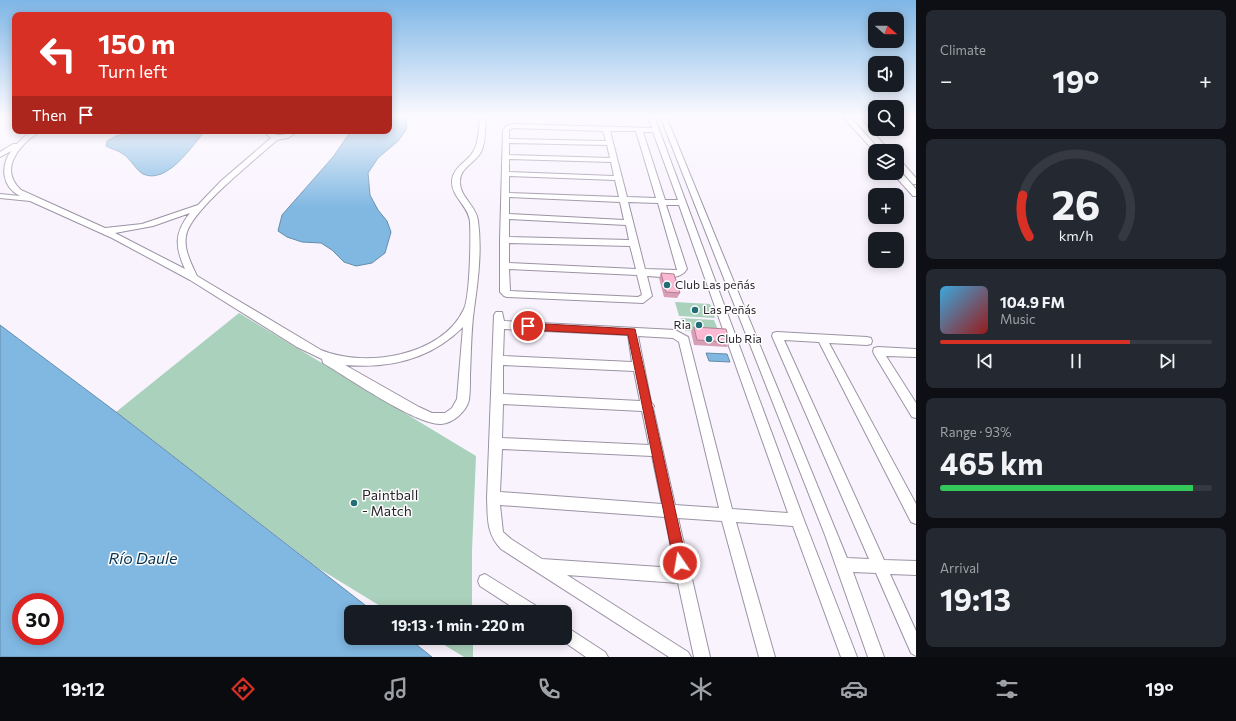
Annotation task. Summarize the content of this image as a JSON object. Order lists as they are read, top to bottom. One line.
{"water":["Río Daule"],"places":["Club Las peñás","Las Peñás","Ria","Club Ria","Paintball - Match"],"north":"right","page":{"tile":["Climate",["Range · 93%","465 km"],["Arrival","19:13"]],"map_buttons":["+","−"],"turn":["150 m","Turn left"],"heat":["−","19°","+"],"then":"Then","song":["104.9 FM","Music"],"limit":"30","trip":"19:13 · 1 min · 220 m","tabs":["19:12","19°"],"gauge":["26","km/h"]}}
